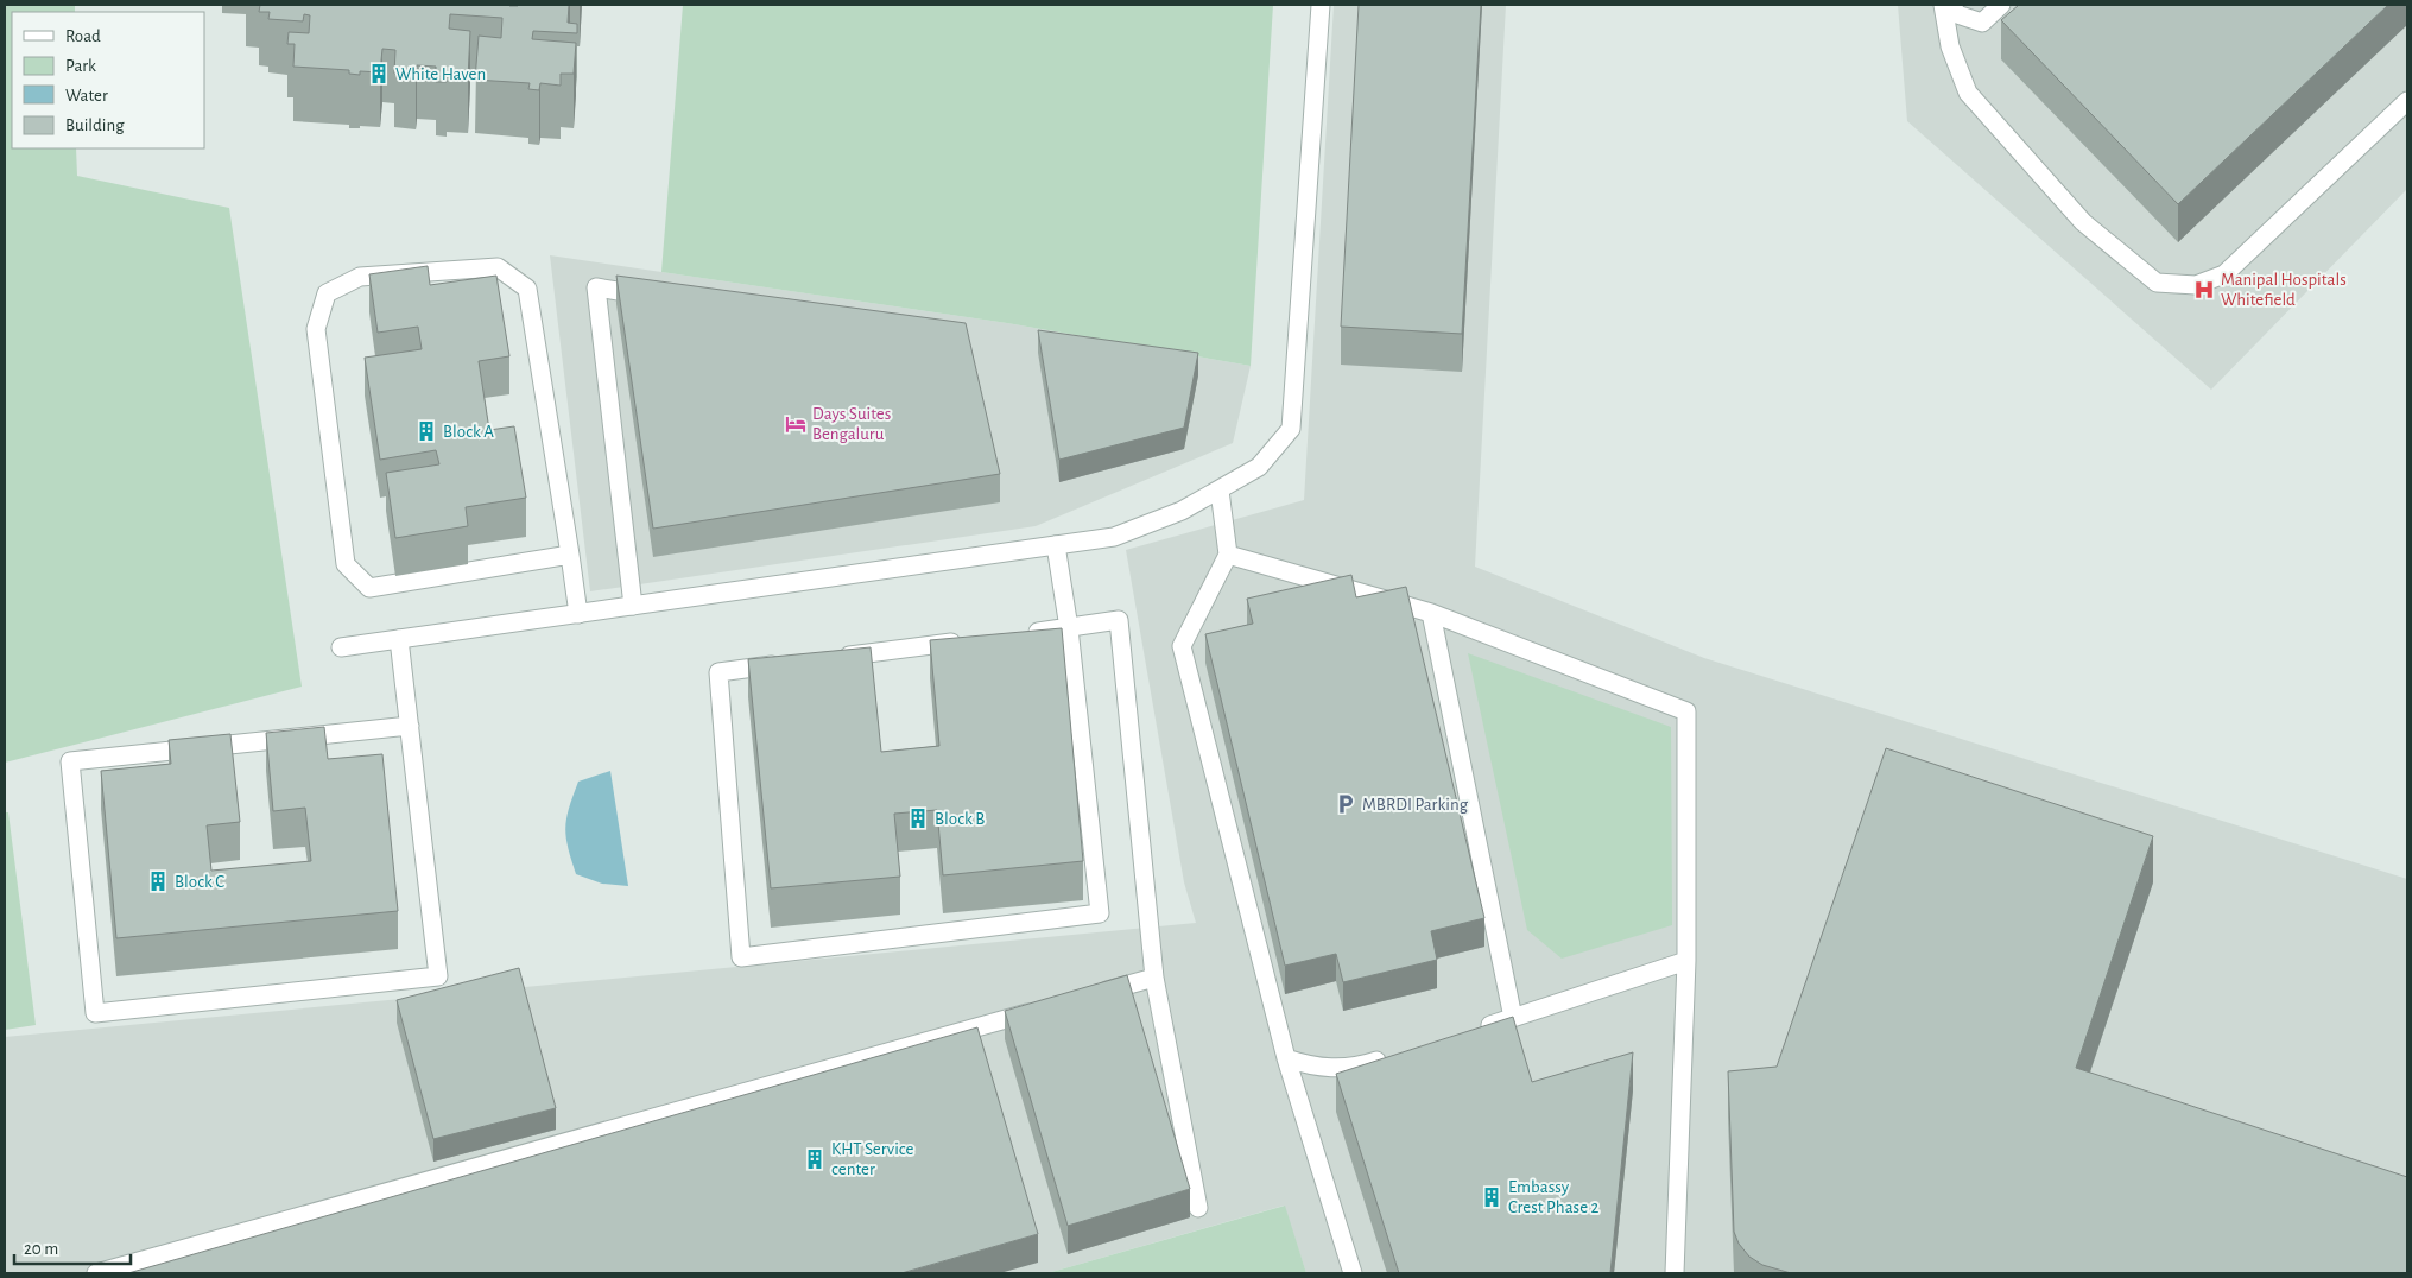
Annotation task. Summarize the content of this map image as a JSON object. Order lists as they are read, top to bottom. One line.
{"places":{"building":["White Haven","Block A","Block B","Block C","KHT Service center","Embassy Crest Phase 2"],"hospital":["Manipal Hospitals Whitefield"],"hotel":["Days Suites Bengaluru"],"parking":["MBRDI Parking"]},"legend":["Road","Park","Water","Building"],"scale_bar":"20 m"}
